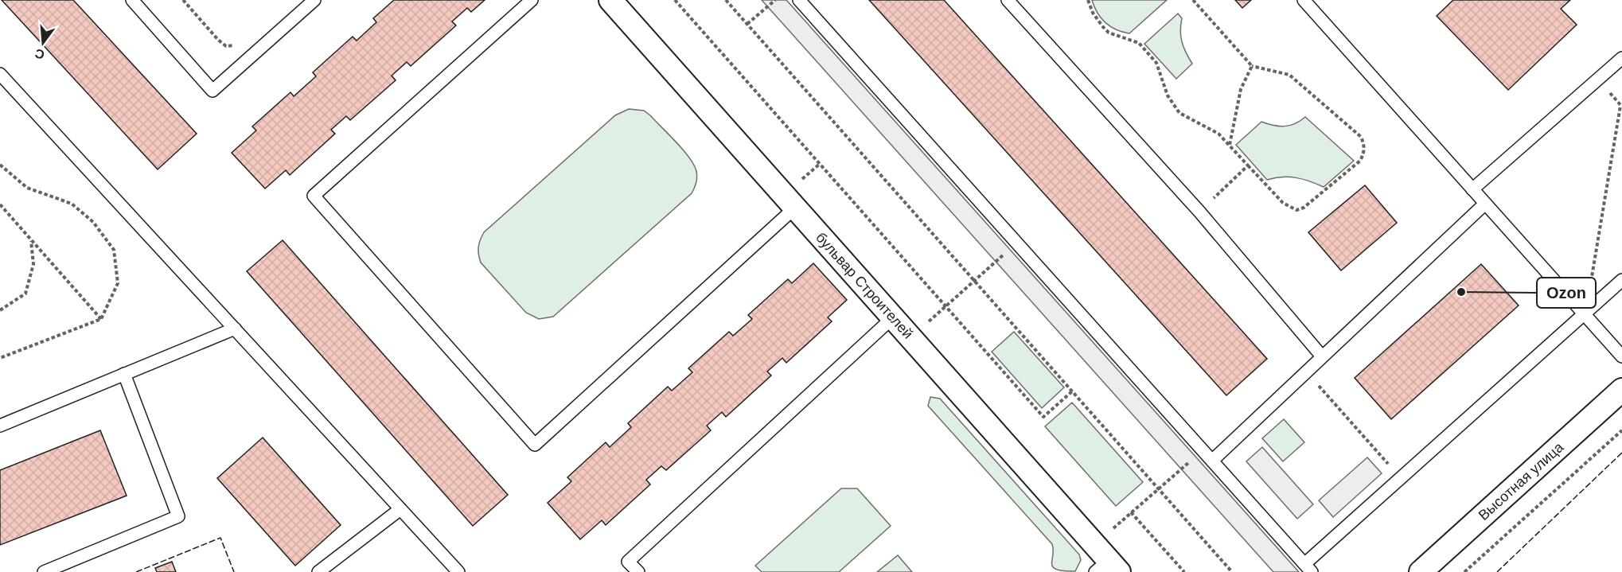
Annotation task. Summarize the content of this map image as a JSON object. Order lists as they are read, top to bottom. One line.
{"streets":{"street":["бульвар Строителей","Высотная улица"]},"places":["Ozon"],"north":"bottom"}
